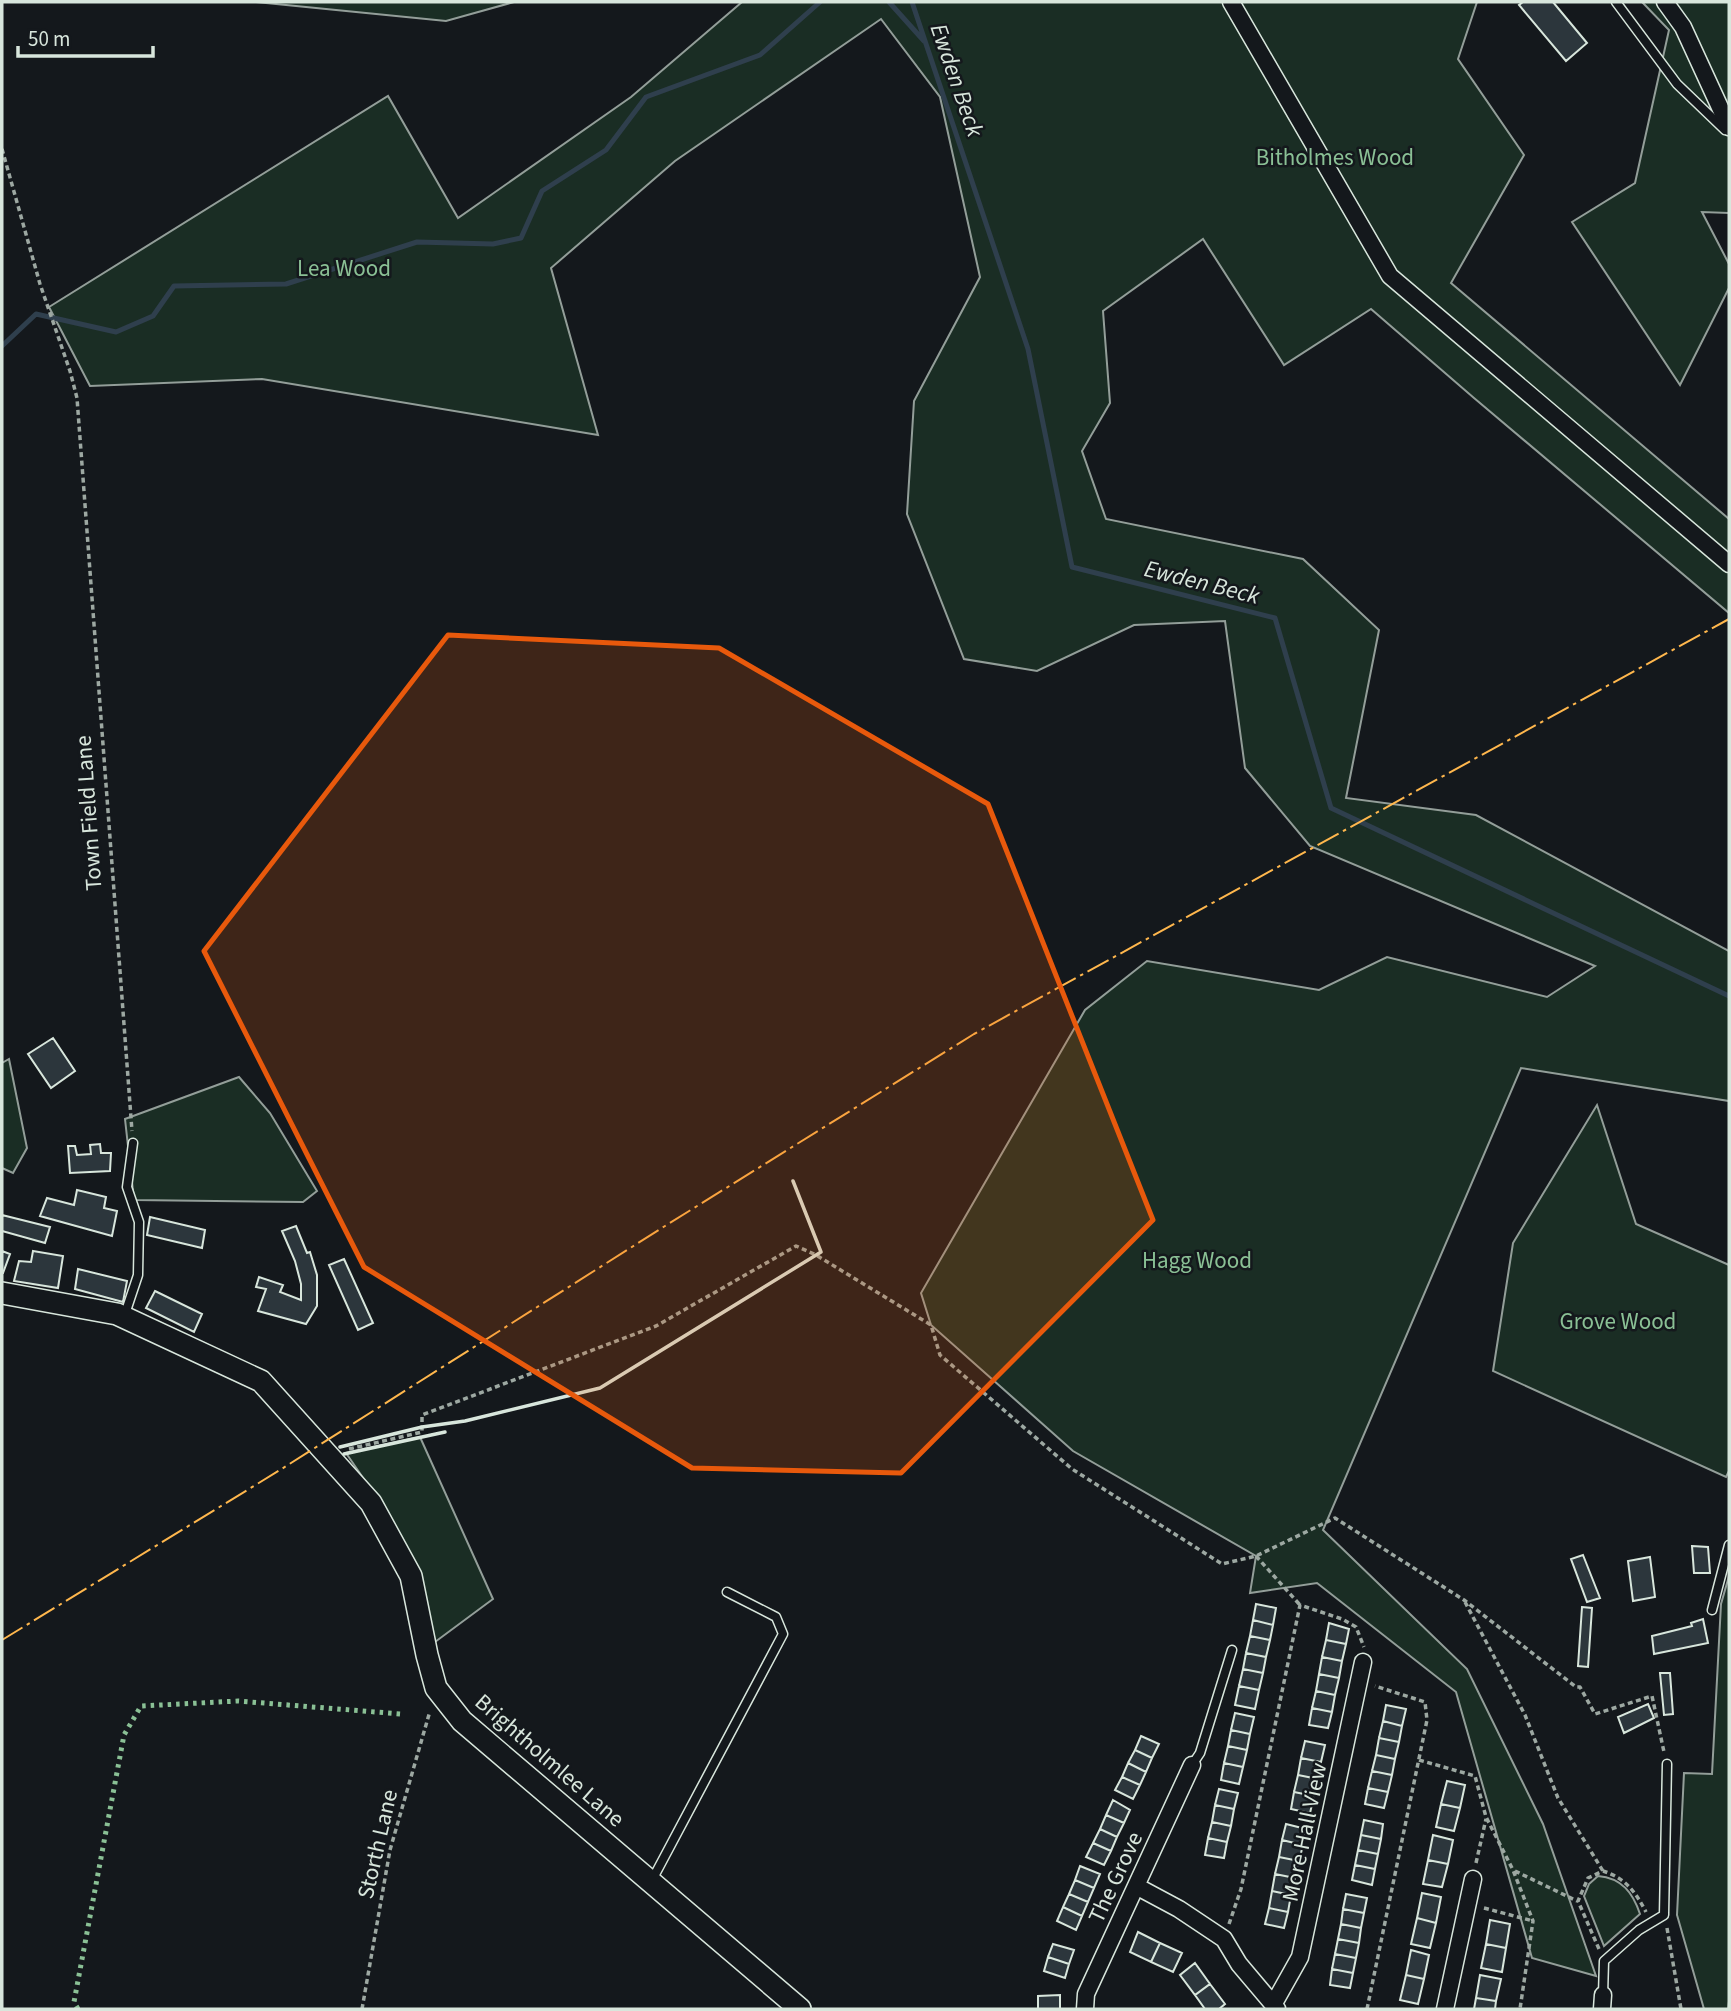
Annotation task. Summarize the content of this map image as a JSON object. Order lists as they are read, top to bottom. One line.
{"streets":{"street":["Brightholmlee Lane","More Hall View","The Grove"],"path":["Town Field Lane","Storth Lane"]},"crossings":[["Brightholmlee Lane","Storth Lane"]],"water":["Ewden Beck"],"parks":["Bitholmes Wood","Lea Wood","Hagg Wood","Grove Wood"],"scale_bar":"50 m"}
